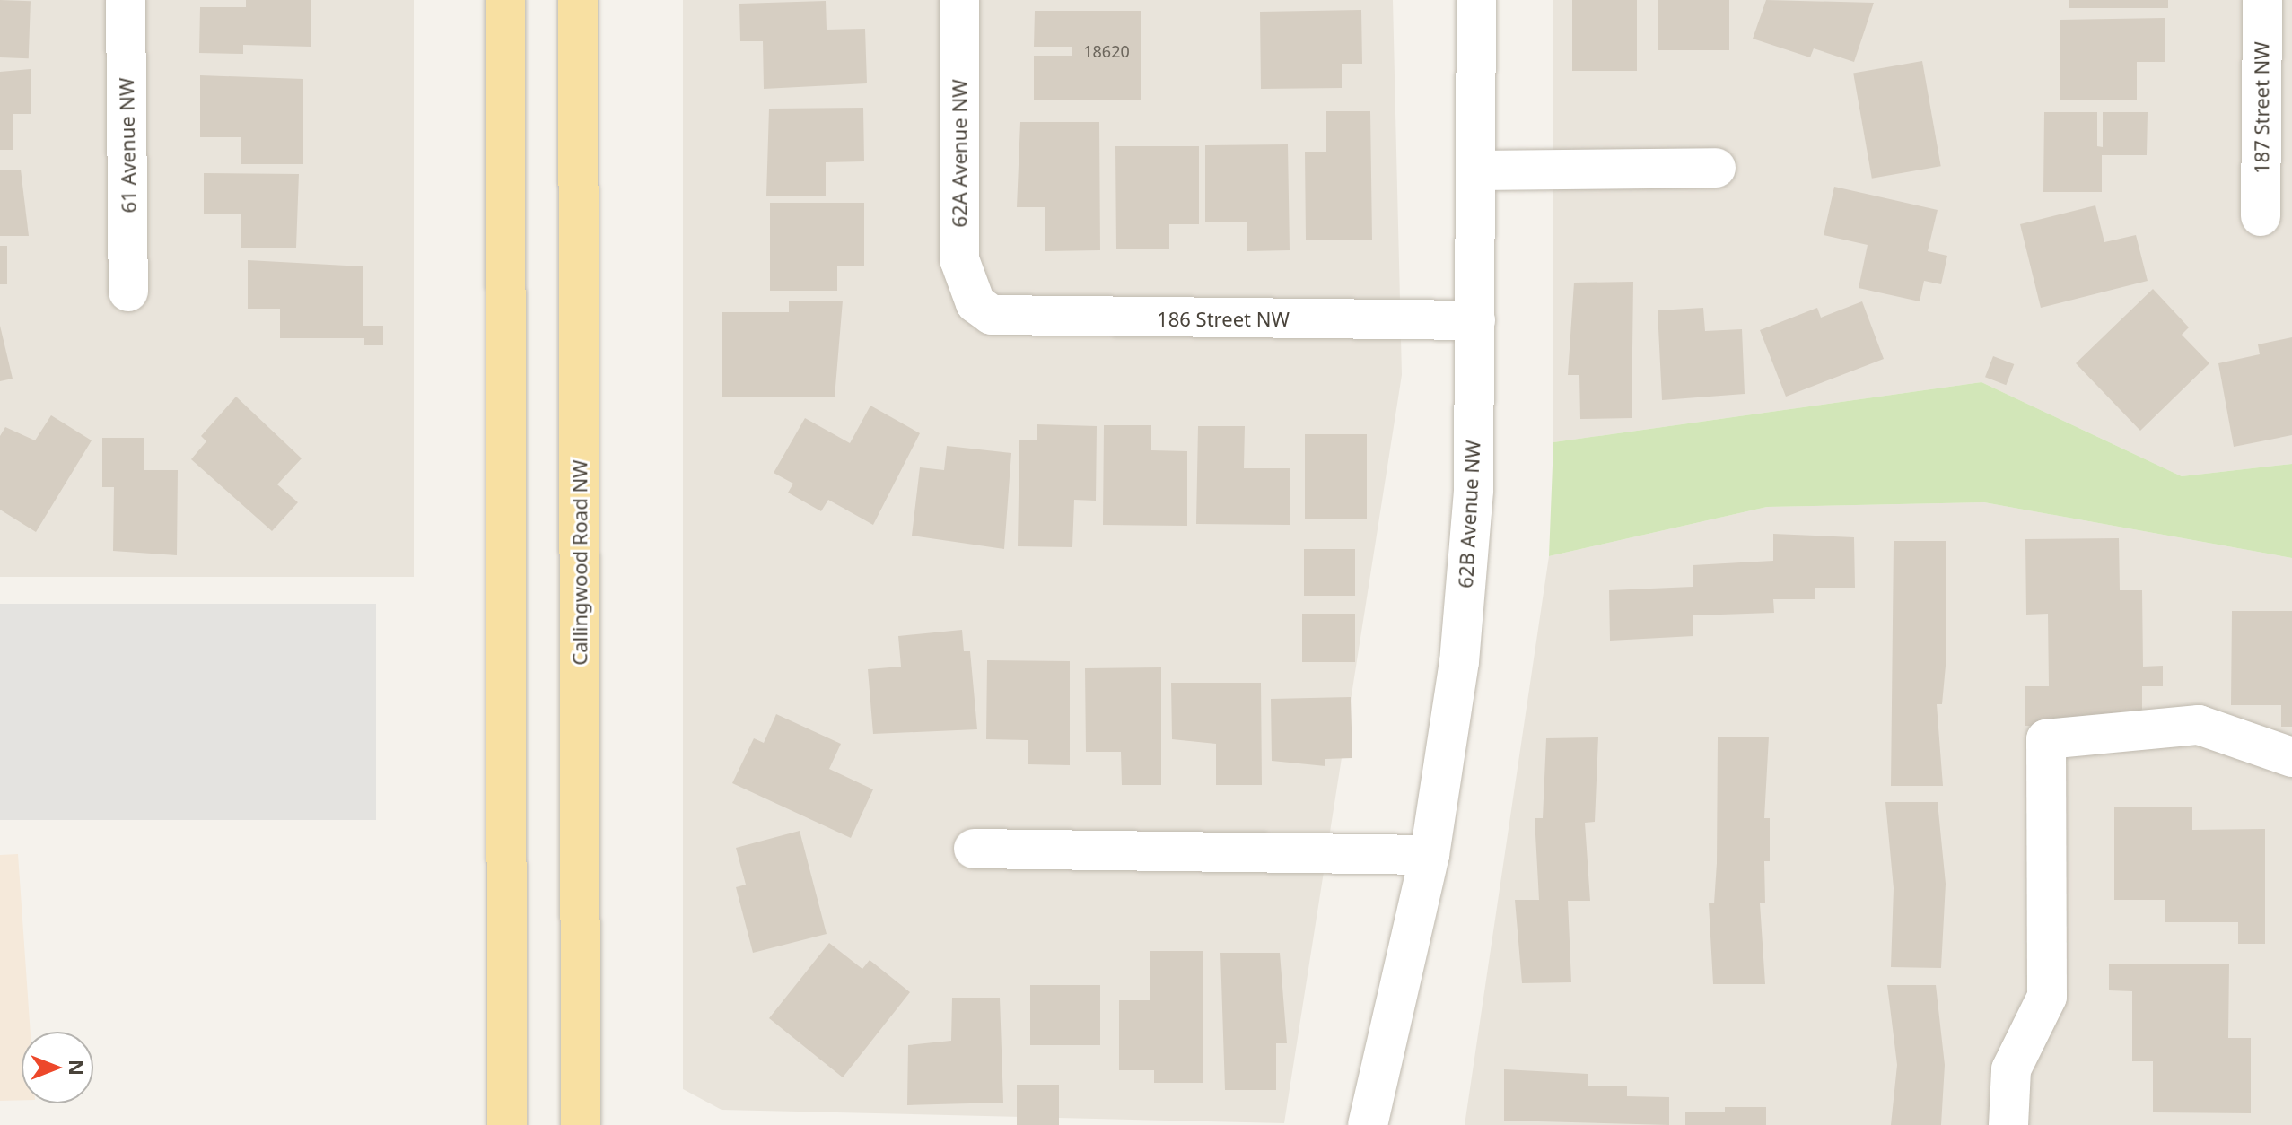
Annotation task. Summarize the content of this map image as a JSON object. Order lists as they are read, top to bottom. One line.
{"streets":{"main road":["Callingwood Road NW"],"street":["187 Street NW","61 Avenue NW","62A Avenue NW","186 Street NW","62B Avenue NW"]},"crossings":[["62A Avenue NW","186 Street NW"],["186 Street NW","62B Avenue NW"]],"house_numbers":["18620"],"north":"right"}
